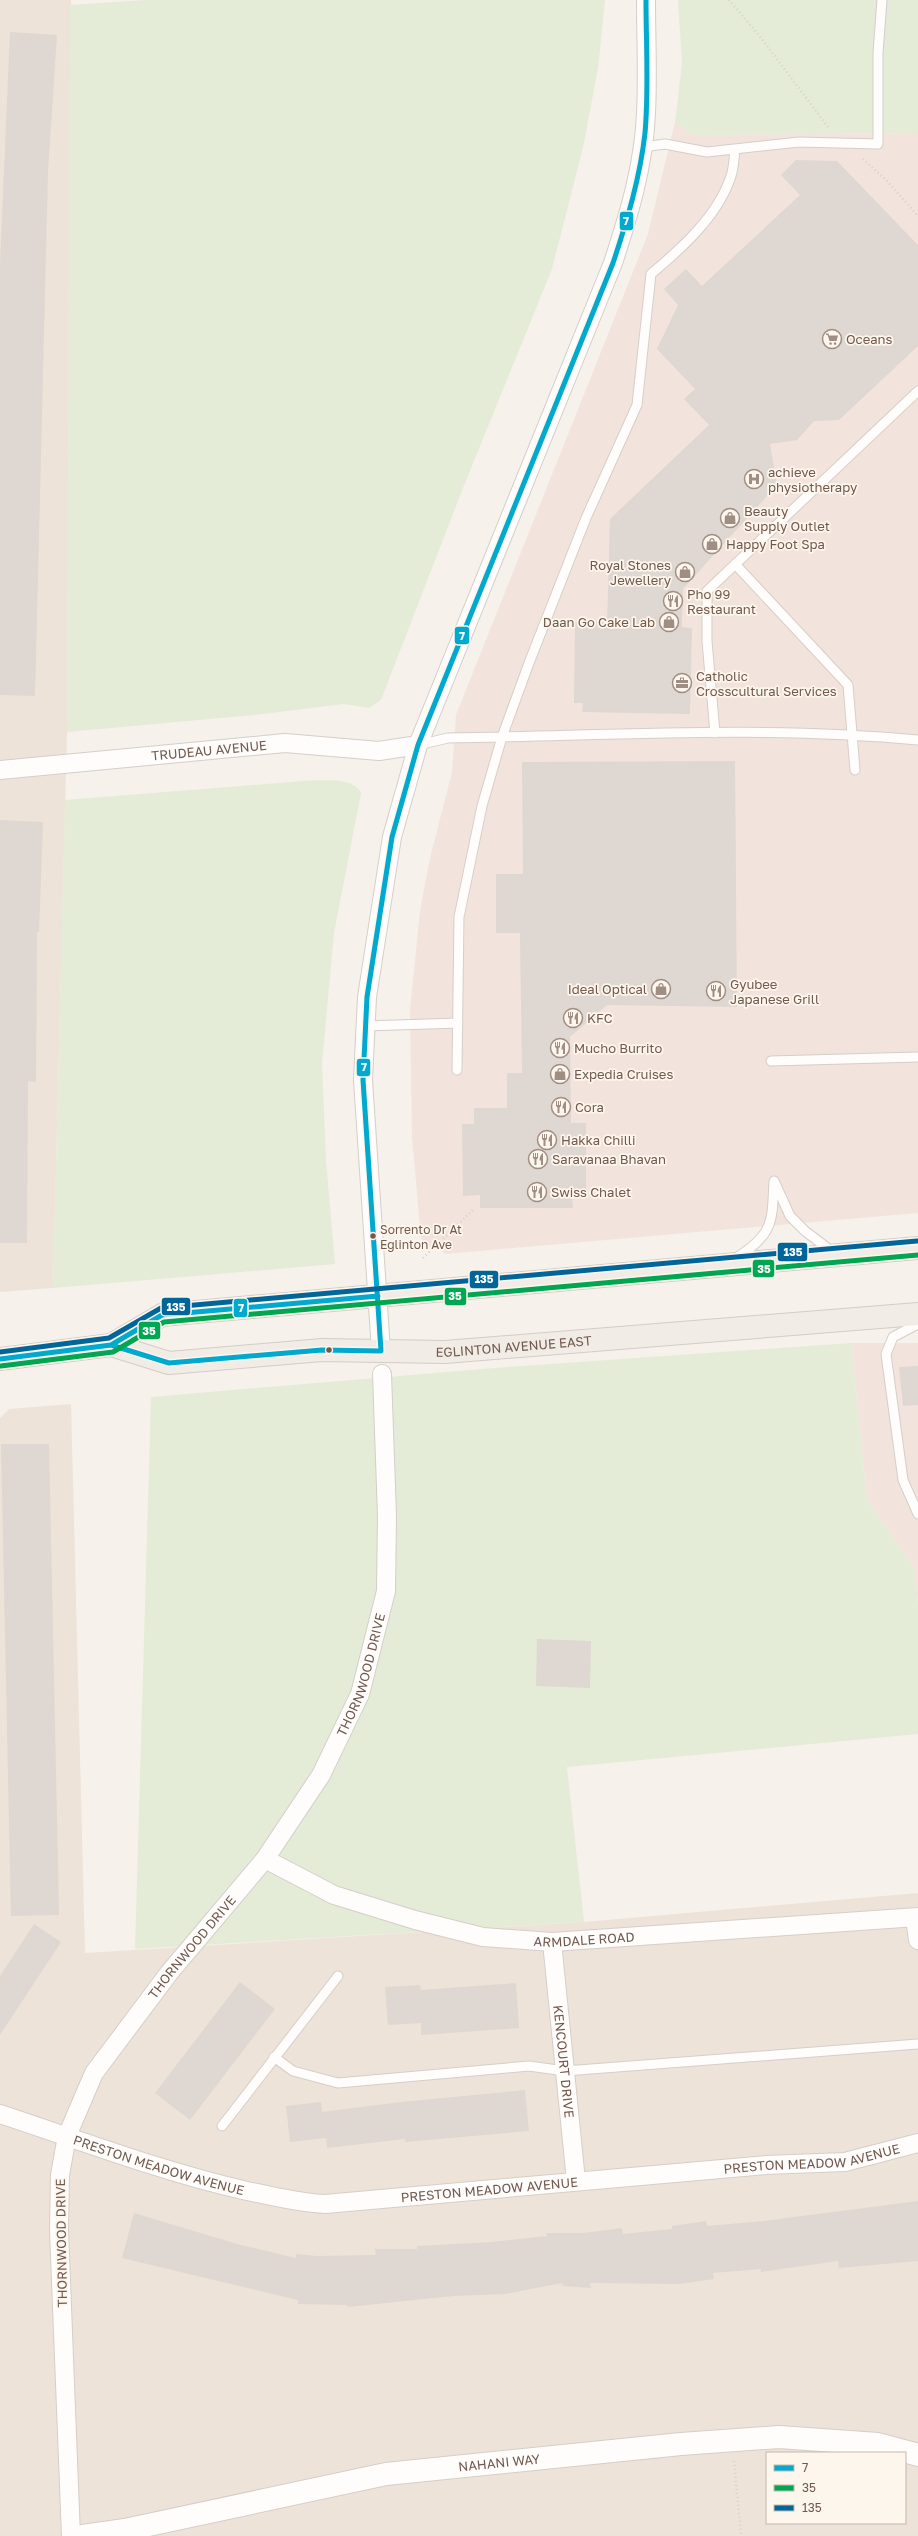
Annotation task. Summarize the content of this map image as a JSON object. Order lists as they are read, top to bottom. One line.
{"streets":{"main road":["EGLINTON AVENUE EAST"],"street":["TRUDEAU AVENUE","THORNWOOD DRIVE","ARMDALE ROAD","KENCOURT DRIVE","PRESTON MEADOW AVENUE","NAHANI WAY"]},"crossings":[["THORNWOOD DRIVE","ARMDALE ROAD"],["THORNWOOD DRIVE","PRESTON MEADOW AVENUE"],["ARMDALE ROAD","KENCOURT DRIVE"],["KENCOURT DRIVE","PRESTON MEADOW AVENUE"]],"places":{"supermarket":["Oceans"],"hospital":["achieve physiotherapy"],"shop":["Beauty Supply Outlet","Happy Foot Spa","Royal Stones Jewellery","Daan Go Cake Lab","Ideal Optical","Expedia Cruises"],"restaurant":["Pho 99 Restaurant","Gyubee Japanese Grill","KFC","Mucho Burrito","Cora","Hakka Chilli","Saravanaa Bhavan","Swiss Chalet"],"office":["Catholic Crosscultural Services"],"other":["Sorrento Dr At Eglinton Ave"]},"lines":["transit line 7","transit line 135","transit line 35"],"legend":["7","35","135"]}
